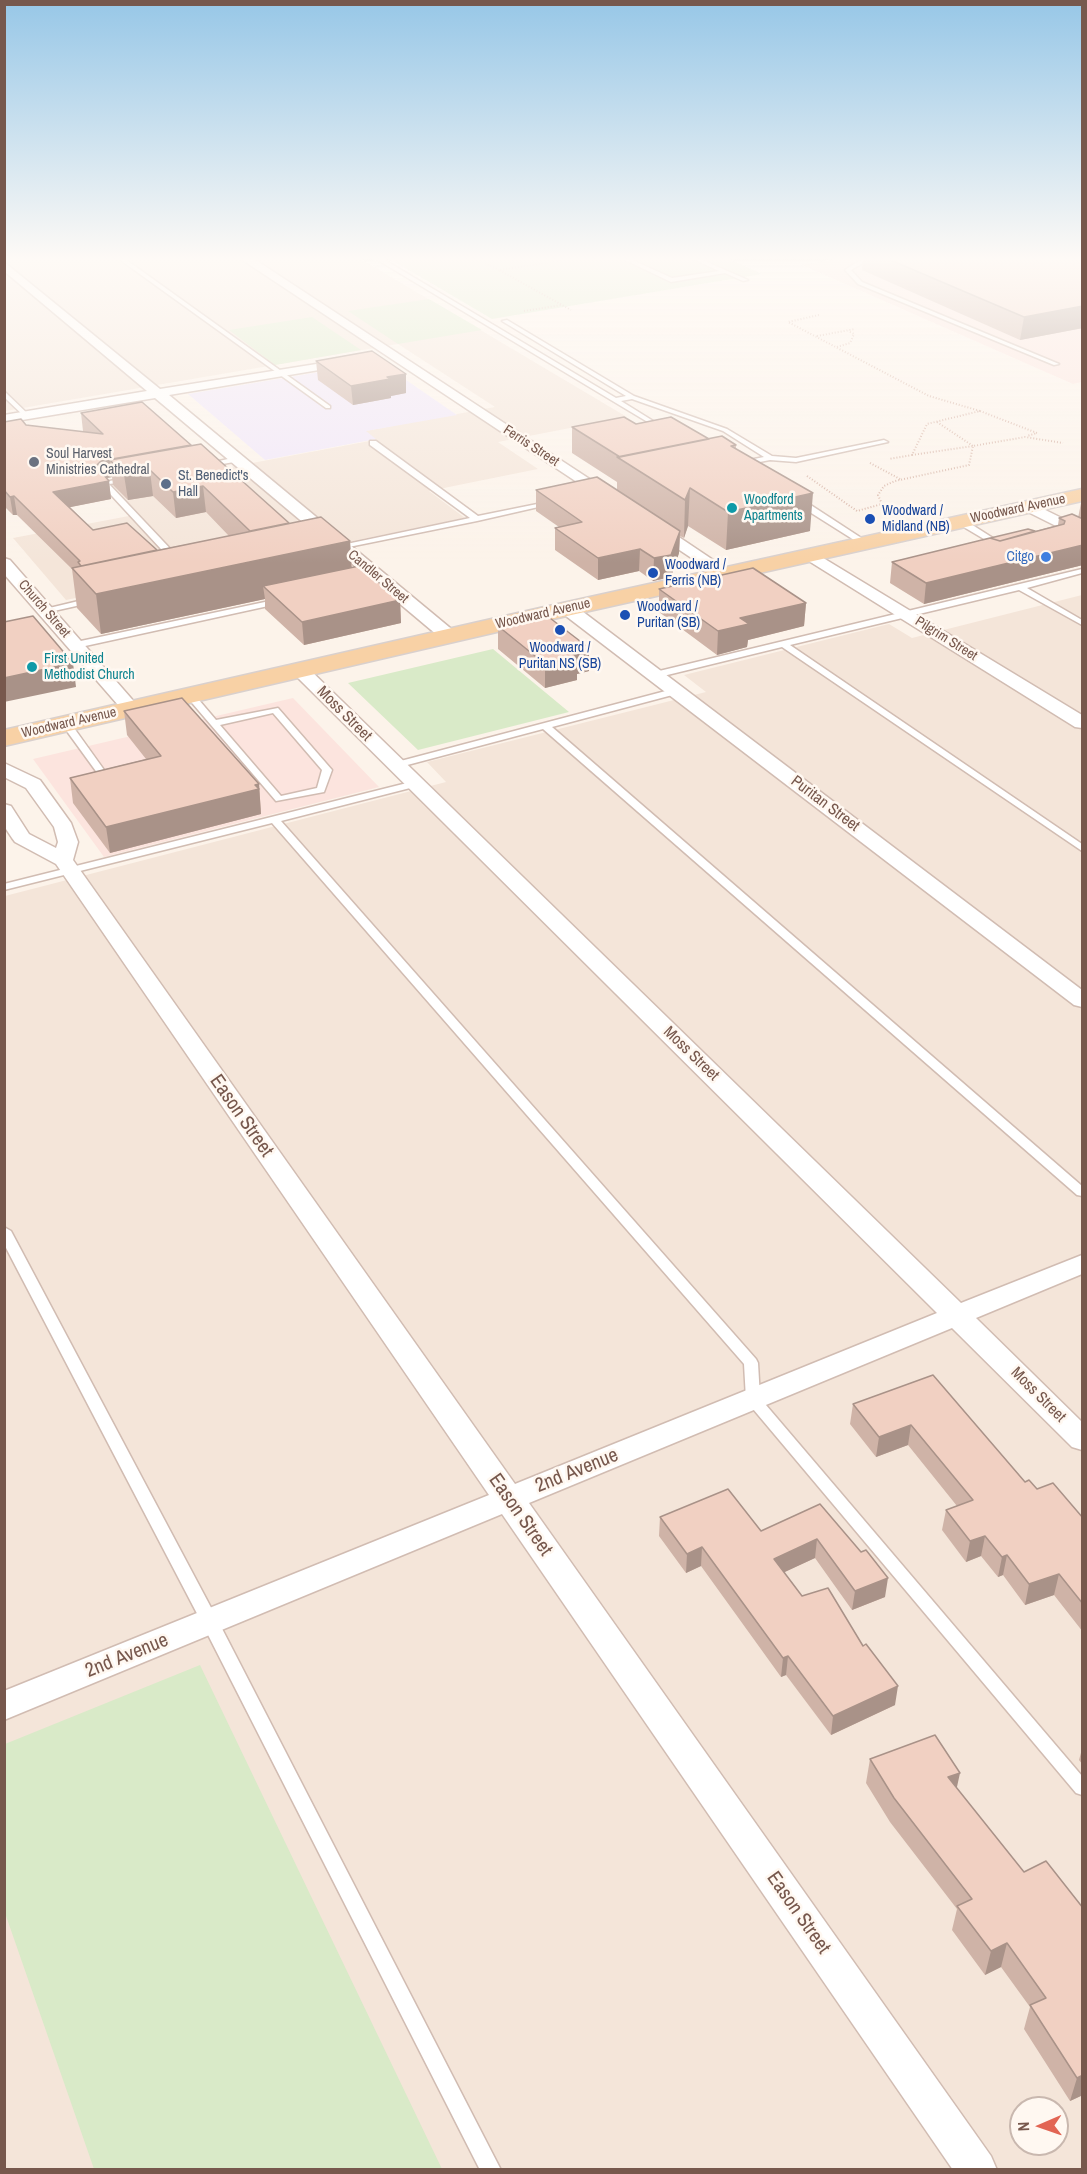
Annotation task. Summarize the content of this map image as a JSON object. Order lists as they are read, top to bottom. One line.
{"streets":{"main road":["Woodward Avenue"],"street":["Ferris Street","Candler Street","Church Street","Pilgrim Street","Moss Street","Puritan Street","Eason Street","2nd Avenue"]},"crossings":[["Woodward Avenue","Candler Street"],["Woodward Avenue","Church Street"],["Woodward Avenue","Pilgrim Street"],["Woodward Avenue","Moss Street"],["Woodward Avenue","Puritan Street"],["Moss Street","2nd Avenue"],["Eason Street","2nd Avenue"]],"places":["Soul Harvest Ministries Cathedral","St. Benedict's Hall","Woodford Apartments","Woodward / Midland (NB)","Citgo","Woodward / Ferris (NB)","Woodward / Puritan (SB)","Woodward / Puritan NS (SB)","First United Methodist Church"],"north":"left"}
